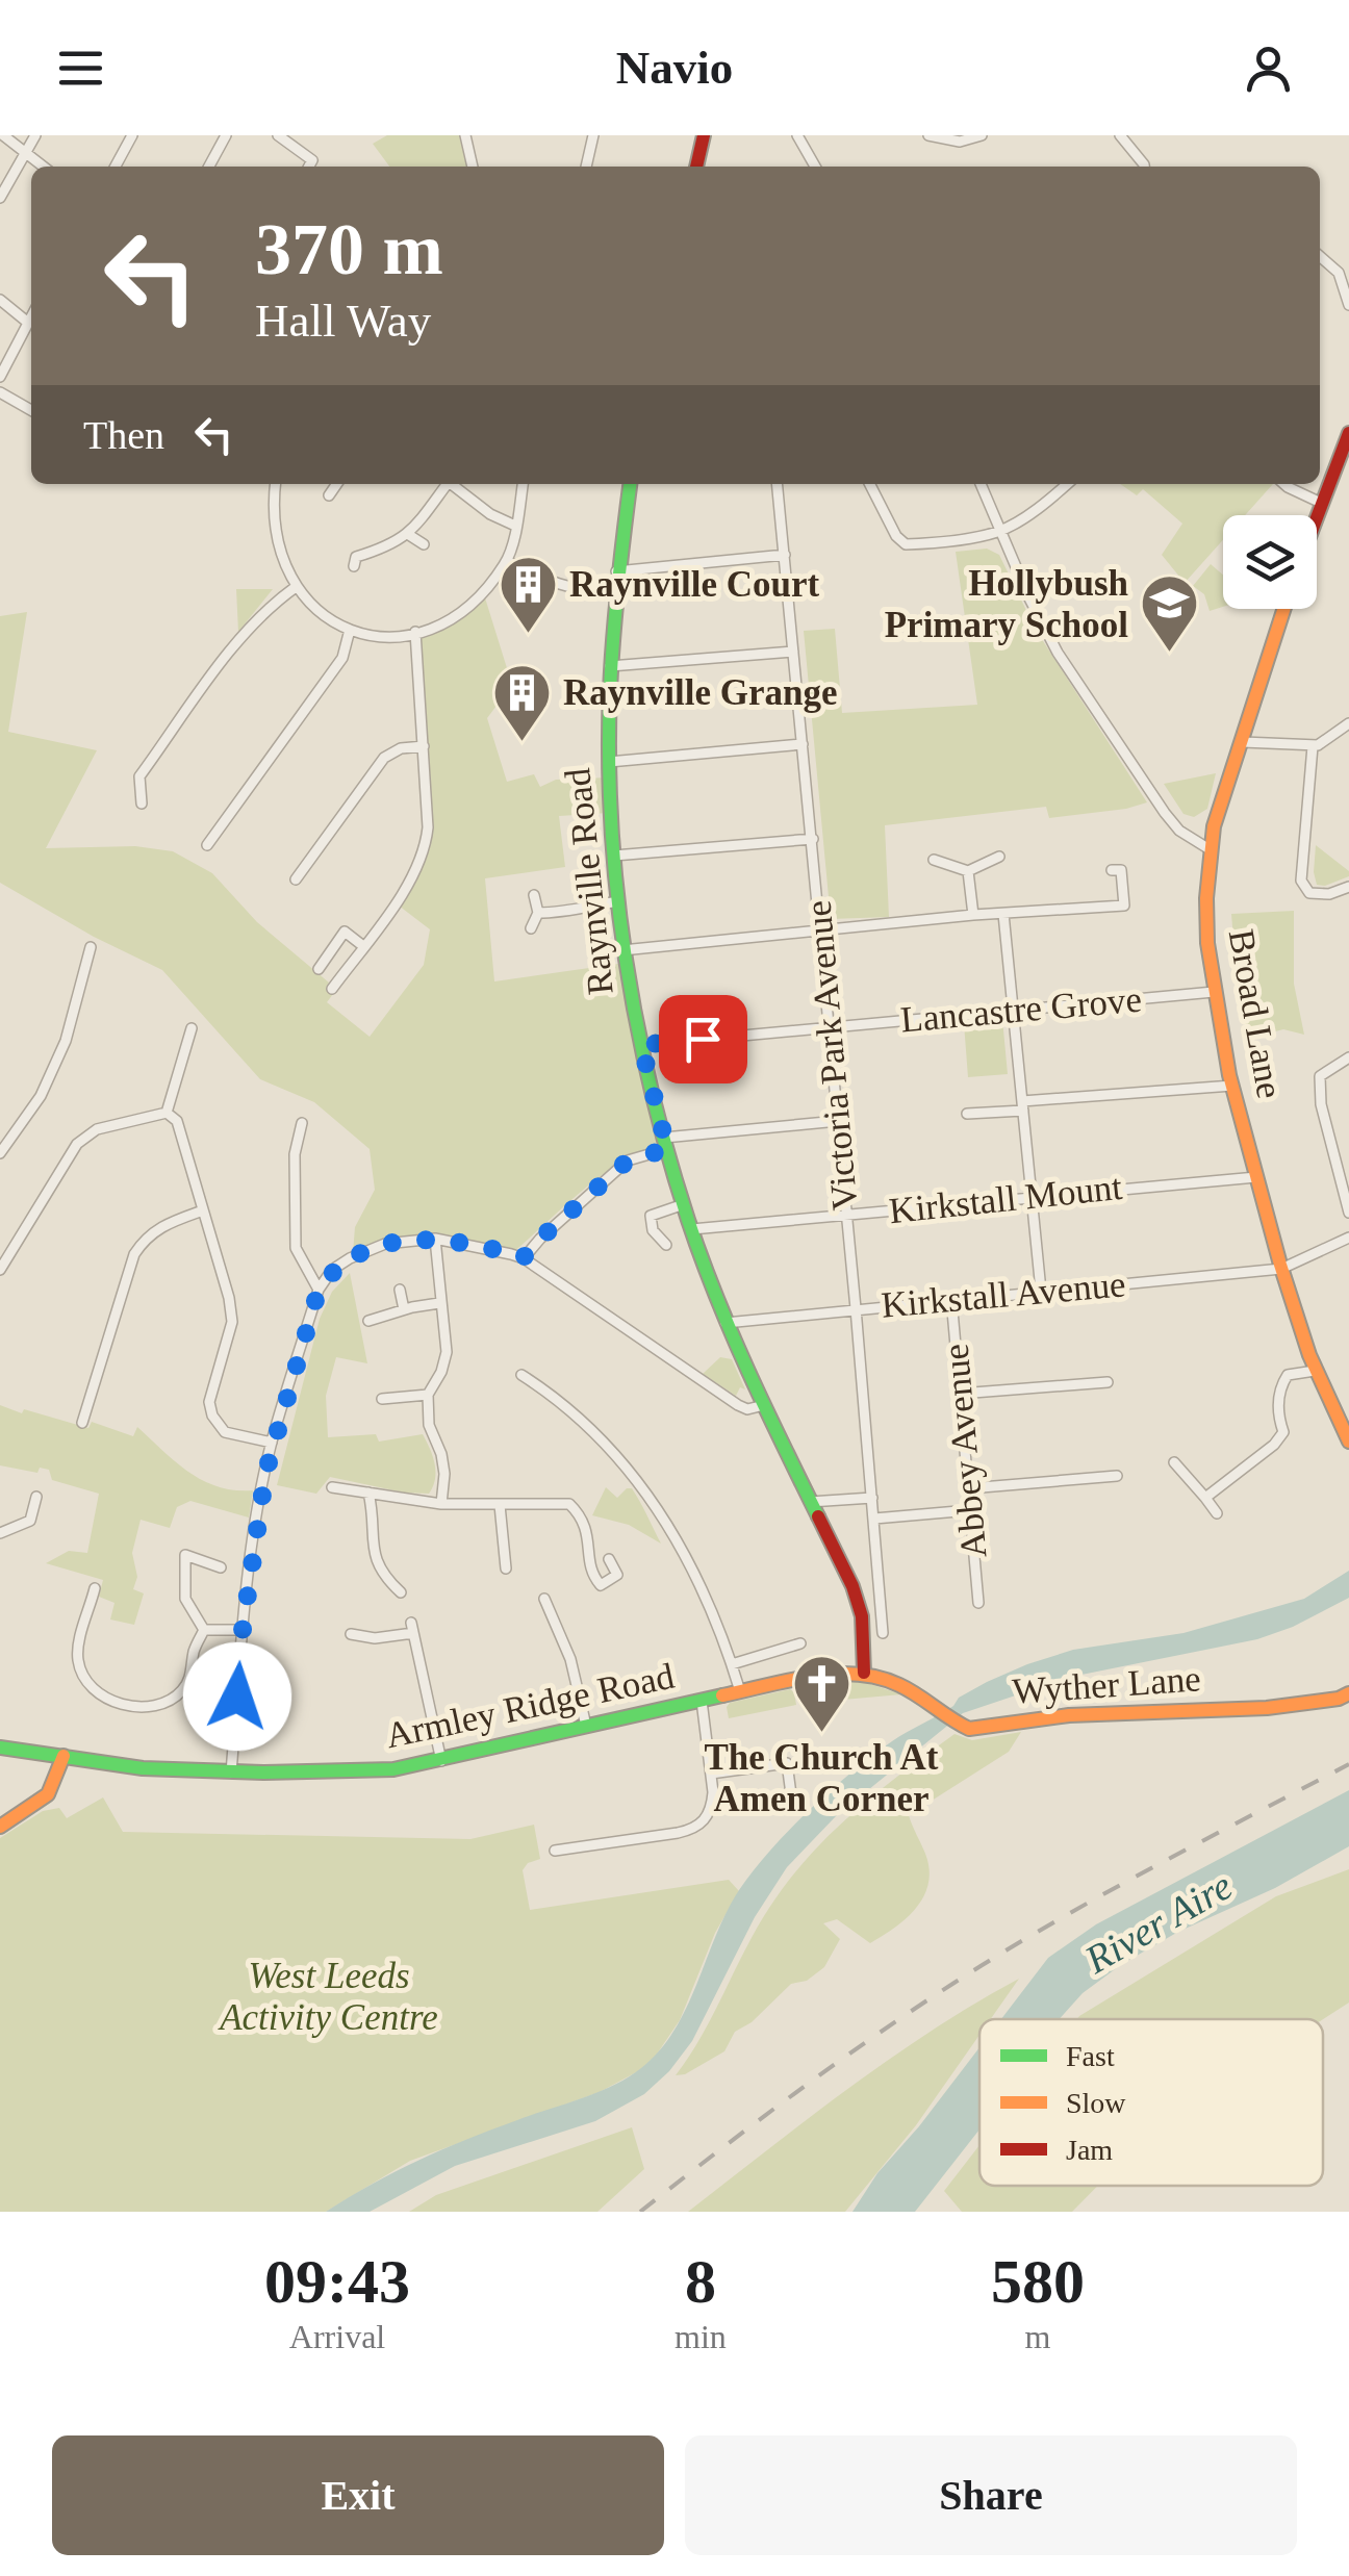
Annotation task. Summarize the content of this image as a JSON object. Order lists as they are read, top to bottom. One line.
{"streets":{"street":["Raynville Road","Lancastre Grove","Broad Lane","Victoria Park Avenue","Kirkstall Mount","Kirkstall Avenue","Abbey Avenue","Wyther Lane","Armley Ridge Road"]},"crossings":[["Raynville Road","Lancastre Grove"],["Raynville Road","Kirkstall Mount"],["Raynville Road","Kirkstall Avenue"],["Raynville Road","Armley Ridge Road"],["Lancastre Grove","Broad Lane"],["Lancastre Grove","Victoria Park Avenue"],["Broad Lane","Kirkstall Mount"],["Broad Lane","Kirkstall Avenue"],["Victoria Park Avenue","Kirkstall Mount"],["Victoria Park Avenue","Kirkstall Avenue"],["Kirkstall Avenue","Abbey Avenue"],["Wyther Lane","Armley Ridge Road"]],"water":["River Aire"],"parks":["West Leeds Activity Centre"],"places":{"building":["Raynville Court","Raynville Grange"],"school or university":["Hollybush Primary School"],"church":["The Church At Amen Corner"]},"legend":["Fast","Slow","Jam"],"page":{"header":"Navio","turn":["370 m","Hall Way"],"then":"Then","eta":["09:43","Arrival","8","min","580","m"],"buttons":["Exit","Share"]}}
